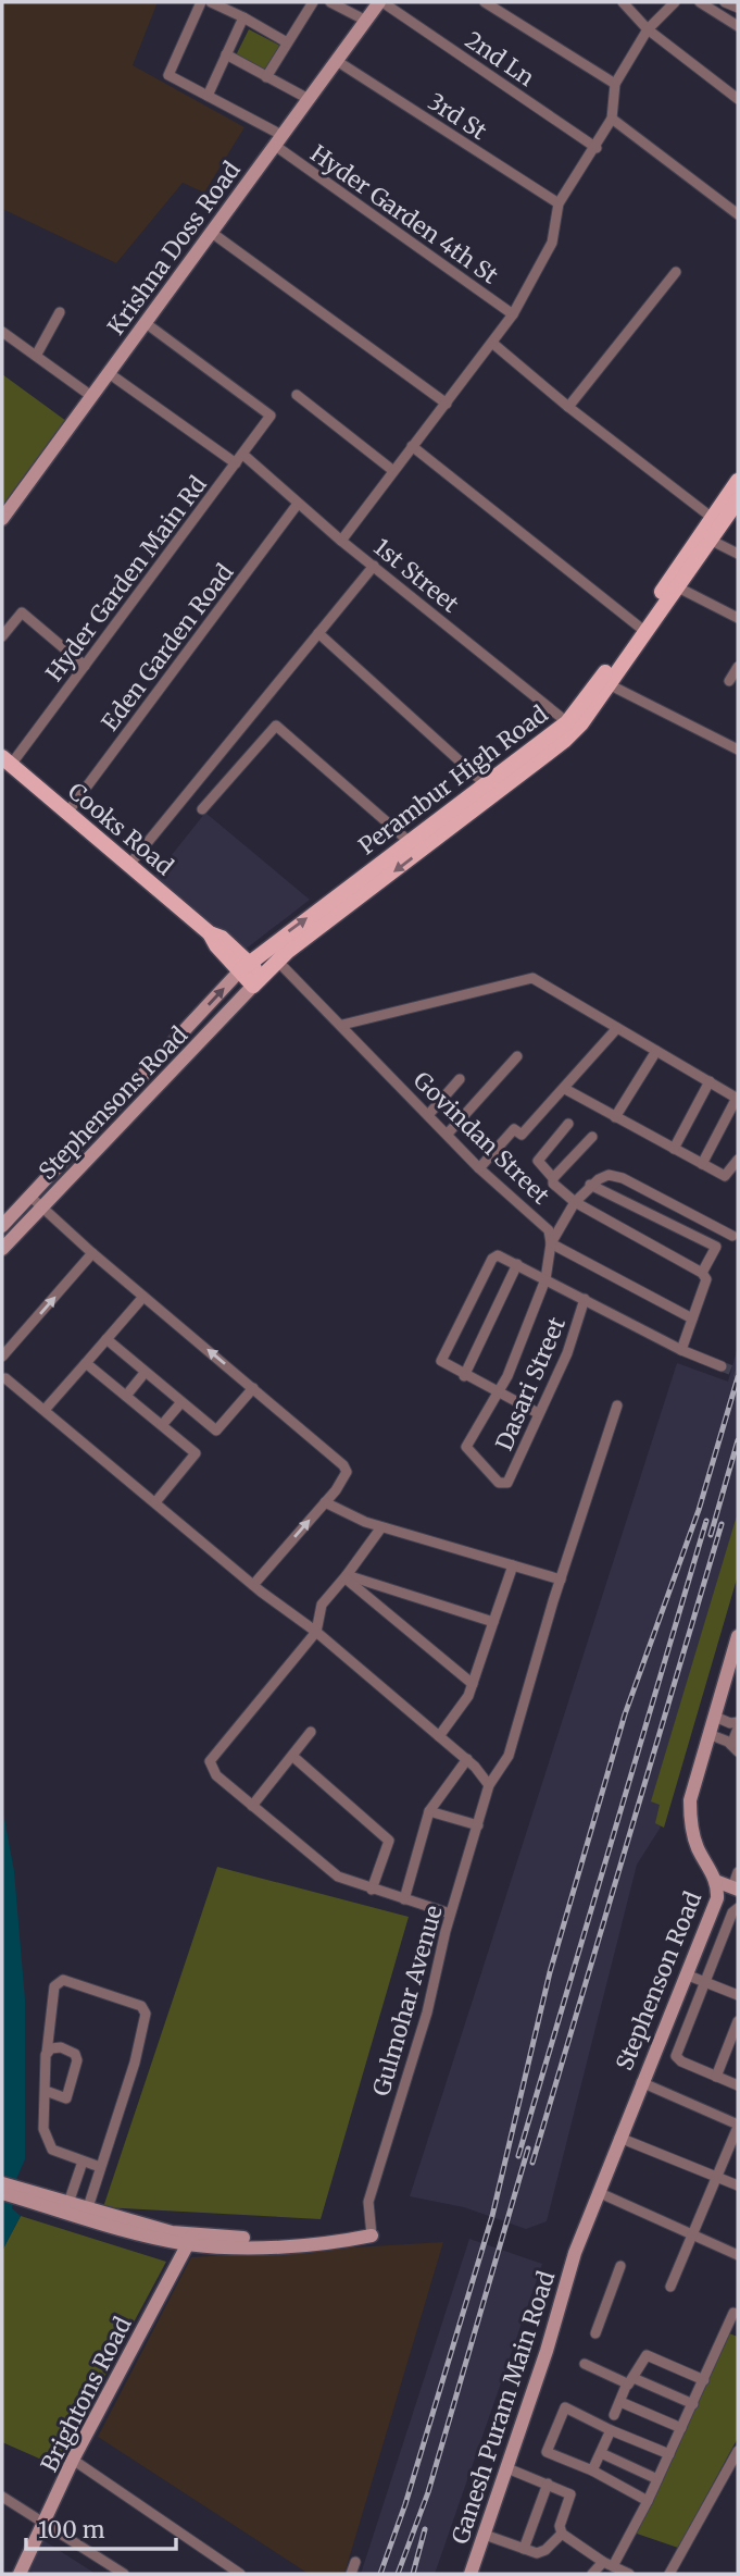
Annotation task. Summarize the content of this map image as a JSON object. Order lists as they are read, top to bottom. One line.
{"streets":{"main road":["Krishna Doss Road","Perambur High Road","Cooks Road","Stephensons Road","Stephenson Road","Brightons Road","Ganesh Puram Main Road"],"street":["2nd Ln","3rd St","Hyder Garden 4th St","1st Street","Hyder Garden Main Rd","Eden Garden Road","Govindan Street","Dasari Street","Gulmohar Avenue"]},"crossings":[["2nd Ln","Krishna Doss Road"],["3rd St","Krishna Doss Road"],["Hyder Garden 4th St","Krishna Doss Road"],["Krishna Doss Road","Hyder Garden Main Rd"],["1st Street","Hyder Garden Main Rd"],["1st Street","Eden Garden Road"],["1st Street","Perambur High Road"],["Hyder Garden Main Rd","Cooks Road"],["Eden Garden Road","Cooks Road"],["Perambur High Road","Cooks Road"],["Perambur High Road","Stephensons Road"],["Perambur High Road","Govindan Street"],["Cooks Road","Stephensons Road"],["Stephenson Road","Ganesh Puram Main Road"]],"scale_bar":"100 m"}
